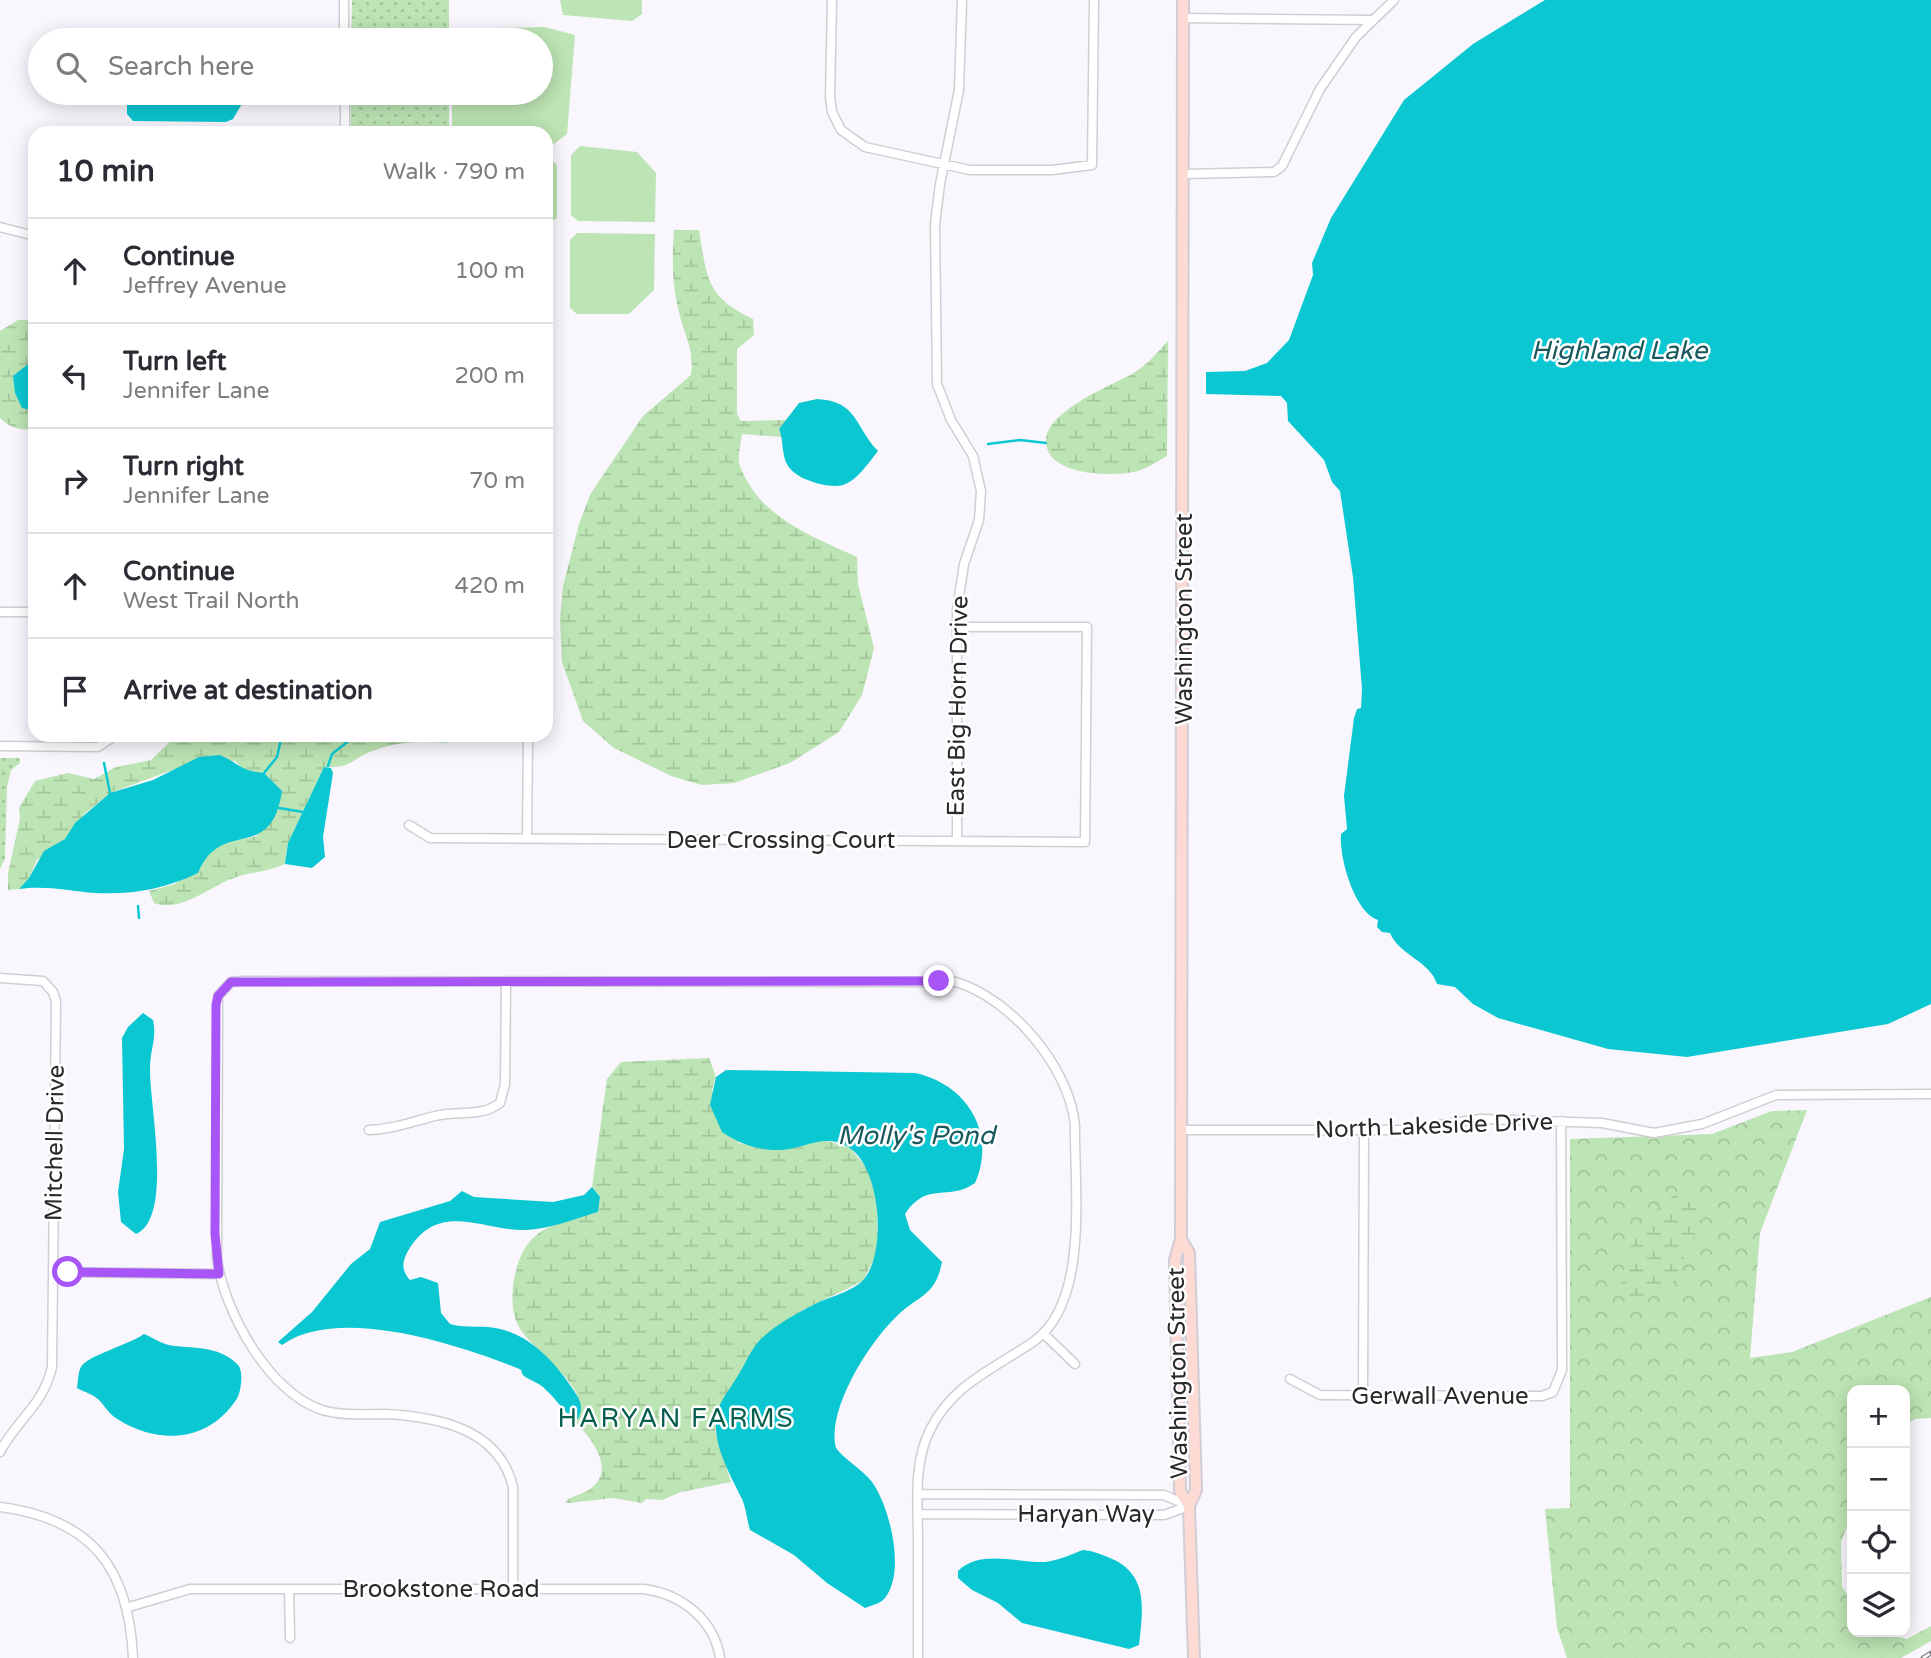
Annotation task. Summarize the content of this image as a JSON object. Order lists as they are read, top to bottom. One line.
{"streets":{"main road":["Washington Street"],"street":["East Big Horn Drive","Deer Crossing Court","North Lakeside Drive","Mitchell Drive","Gerwall Avenue","Haryan Way","Brookstone Road"]},"crossings":[["Washington Street","North Lakeside Drive"],["Washington Street","Haryan Way"],["East Big Horn Drive","Deer Crossing Court"],["North Lakeside Drive","Gerwall Avenue"]],"districts":["HARYAN FARMS"],"water":["Highland Lake","Molly's Pond"],"page":{"search":"Search here","heading":["10 min","Walk · 790 m"],"list":[["Continue","Jeffrey Avenue","100 m"],["Turn left","Jennifer Lane","200 m"],["Turn right","Jennifer Lane","70 m"],["Continue","West Trail North","420 m"],"Arrive at destination"],"map_buttons":["+","−"]}}
